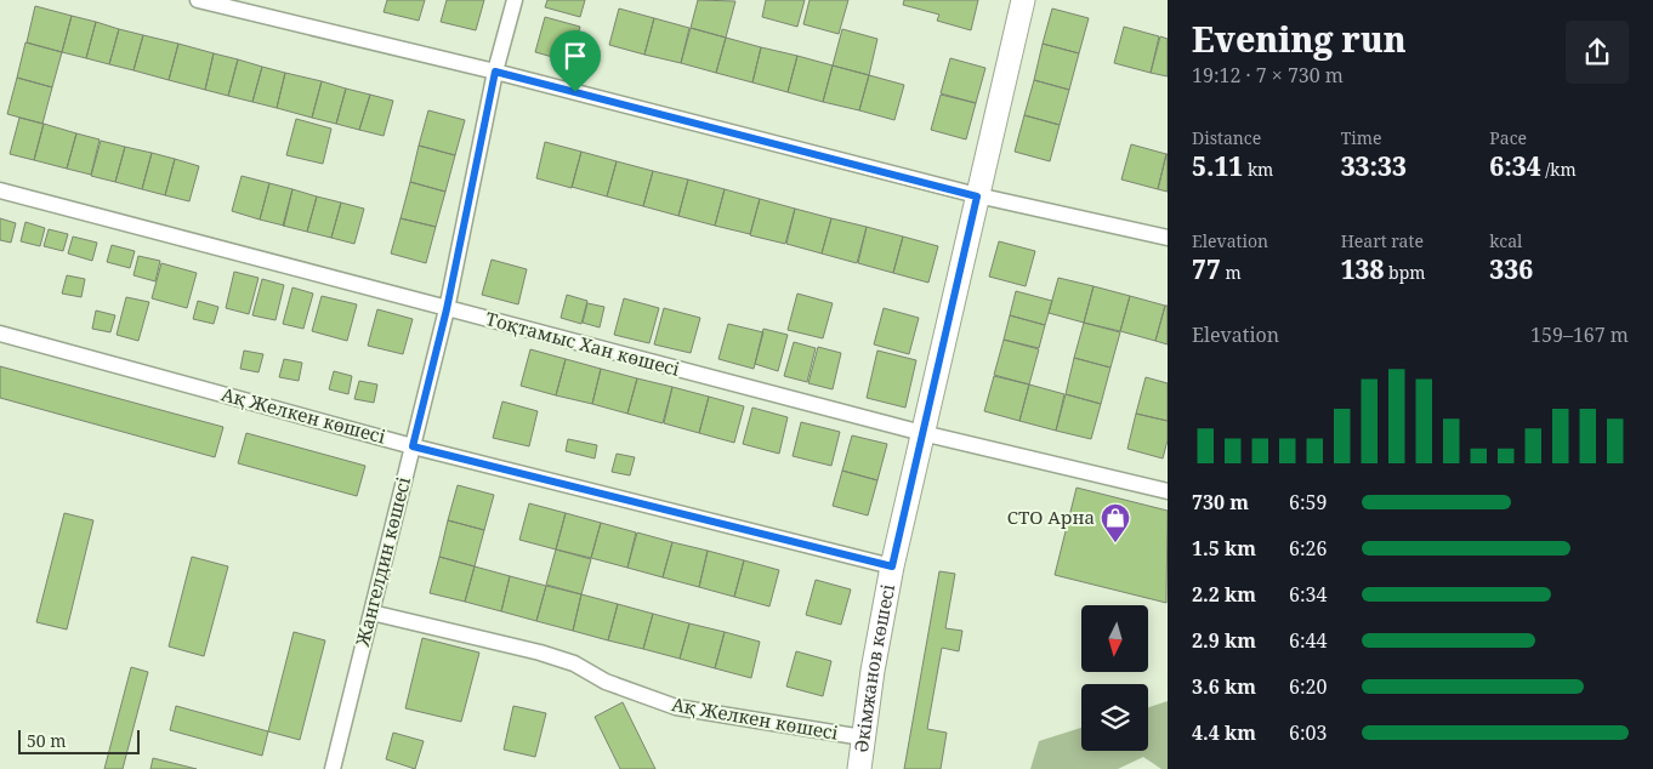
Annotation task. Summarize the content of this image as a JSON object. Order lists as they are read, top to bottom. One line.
{"streets":{"main road":["Әкімжанов көшесі"],"street":["Тоқтамыс Хан көшесі","Ақ Желкен көшесі","Жангелдин көшесі"]},"crossings":[["Тоқтамыс Хан көшесі","Жангелдин көшесі"],["Тоқтамыс Хан көшесі","Әкімжанов көшесі"],["Ақ Желкен көшесі","Жангелдин көшесі"],["Ақ Желкен көшесі","Әкімжанов көшесі"]],"places":{"shop":["СТО Арна"]},"scale_bar":"50 m","north":"bottom","page":{"heading":["Evening run","19:12 · 7 × 730 m"],"stats":[["Distance","5.11 km"],["Time","33:33"],["Pace","6:34 /km"],["Elevation","77 m"],["Heart rate","138 bpm"],["kcal","336"]],"chart":["Elevation","159–167 m"],"list":[{"name":"730 m","note":"6:59"},{"name":"1.5 km","note":"6:26"},{"name":"2.2 km","note":"6:34"},{"name":"2.9 km","note":"6:44"},{"name":"3.6 km","note":"6:20"},{"name":"4.4 km","note":"6:03"}],"scale":"50 m"}}
